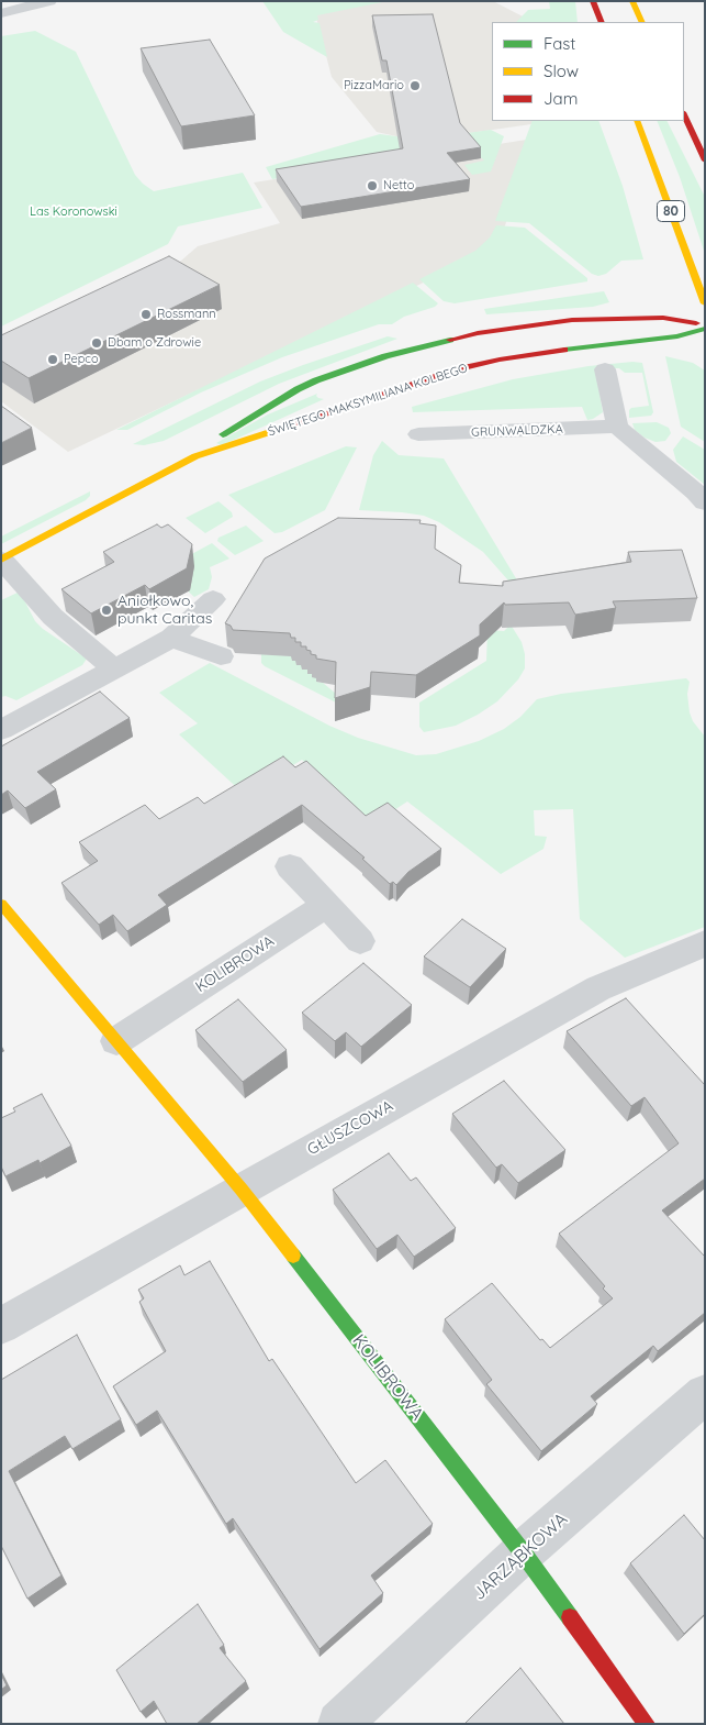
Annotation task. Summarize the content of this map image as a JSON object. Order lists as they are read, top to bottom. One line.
{"streets":{"main road":["80","ŚWIĘTEGO MAKSYMILIANA KOLBEGO","KOLIBROWA"],"street":["GRUNWALDZKA","GŁUSZCOWA","JARZĄBKOWA"]},"crossings":[["KOLIBROWA","GŁUSZCOWA"],["KOLIBROWA","JARZĄBKOWA"]],"parks":["Las Koronowski"],"places":["PizzaMario","Netto","Rossmann","Dbam o Zdrowie","Pepco","Aniołkowo, punkt Caritas"],"legend":["Fast","Slow","Jam"]}
